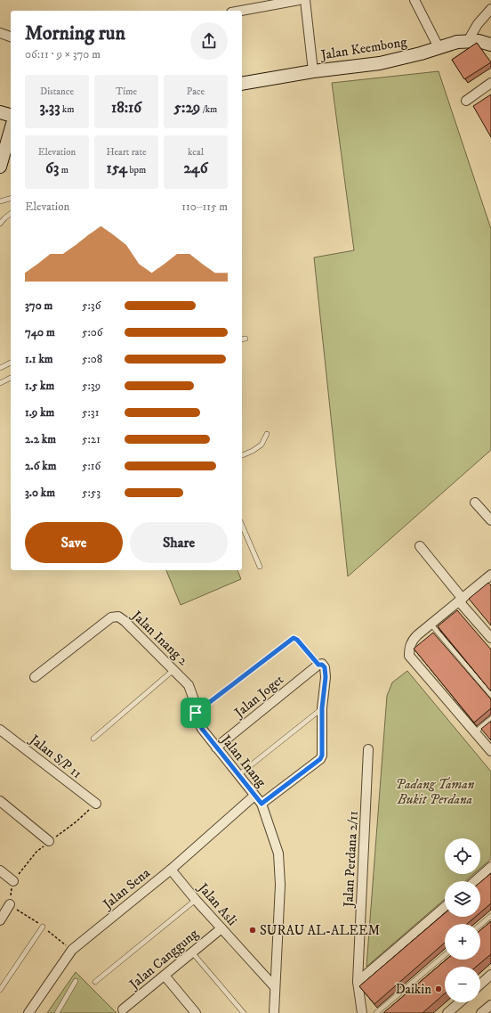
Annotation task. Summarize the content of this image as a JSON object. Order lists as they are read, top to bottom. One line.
{"streets":{"street":["Jalan Keembong","Jalan Inang 2","Jalan Joget","Jalan S/P 11","Jalan Inang","Jalan Perdana 2/11","Jalan Sena","Jalan Asli","Jalan Canggung"]},"crossings":[["Jalan Inang 2","Jalan Inang"],["Jalan Joget","Jalan Inang"],["Jalan Inang","Jalan Sena"],["Jalan Inang","Jalan Asli"],["Jalan Sena","Jalan Asli"],["Jalan Asli","Jalan Canggung"]],"parks":["Padang Taman Bukit Perdana"],"places":["SURAU AL-ALEEM","Daikin"],"page":{"heading":["Morning run","06:11 · 9 × 370 m"],"stats":[["Distance","3.33 km"],["Time","18:16"],["Pace","5:29 /km"],["Elevation","63 m"],["Heart rate","154 bpm"],["kcal","246"]],"chart":["Elevation","110–115 m"],"list":[{"name":"370 m","note":"5:36"},{"name":"740 m","note":"5:06"},{"name":"1.1 km","note":"5:08"},{"name":"1.5 km","note":"5:39"},{"name":"1.9 km","note":"5:31"},{"name":"2.2 km","note":"5:21"},{"name":"2.6 km","note":"5:16"},{"name":"3.0 km","note":"5:53"}],"buttons":["Save","Share"],"map_buttons":["+","−"]}}
